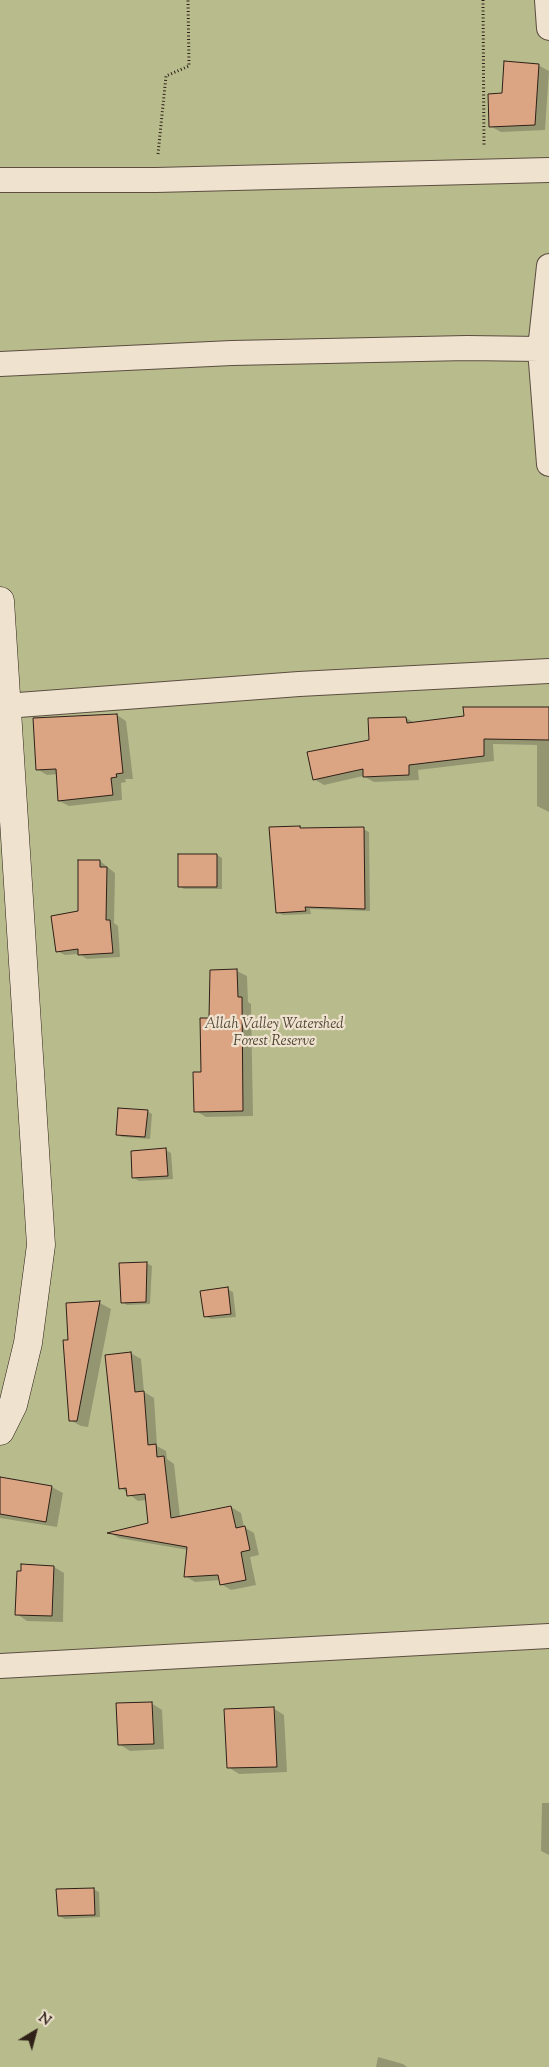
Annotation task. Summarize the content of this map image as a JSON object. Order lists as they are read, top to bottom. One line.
{"parks":["Allah Valley Watershed Forest Reserve"],"north":"top right"}
